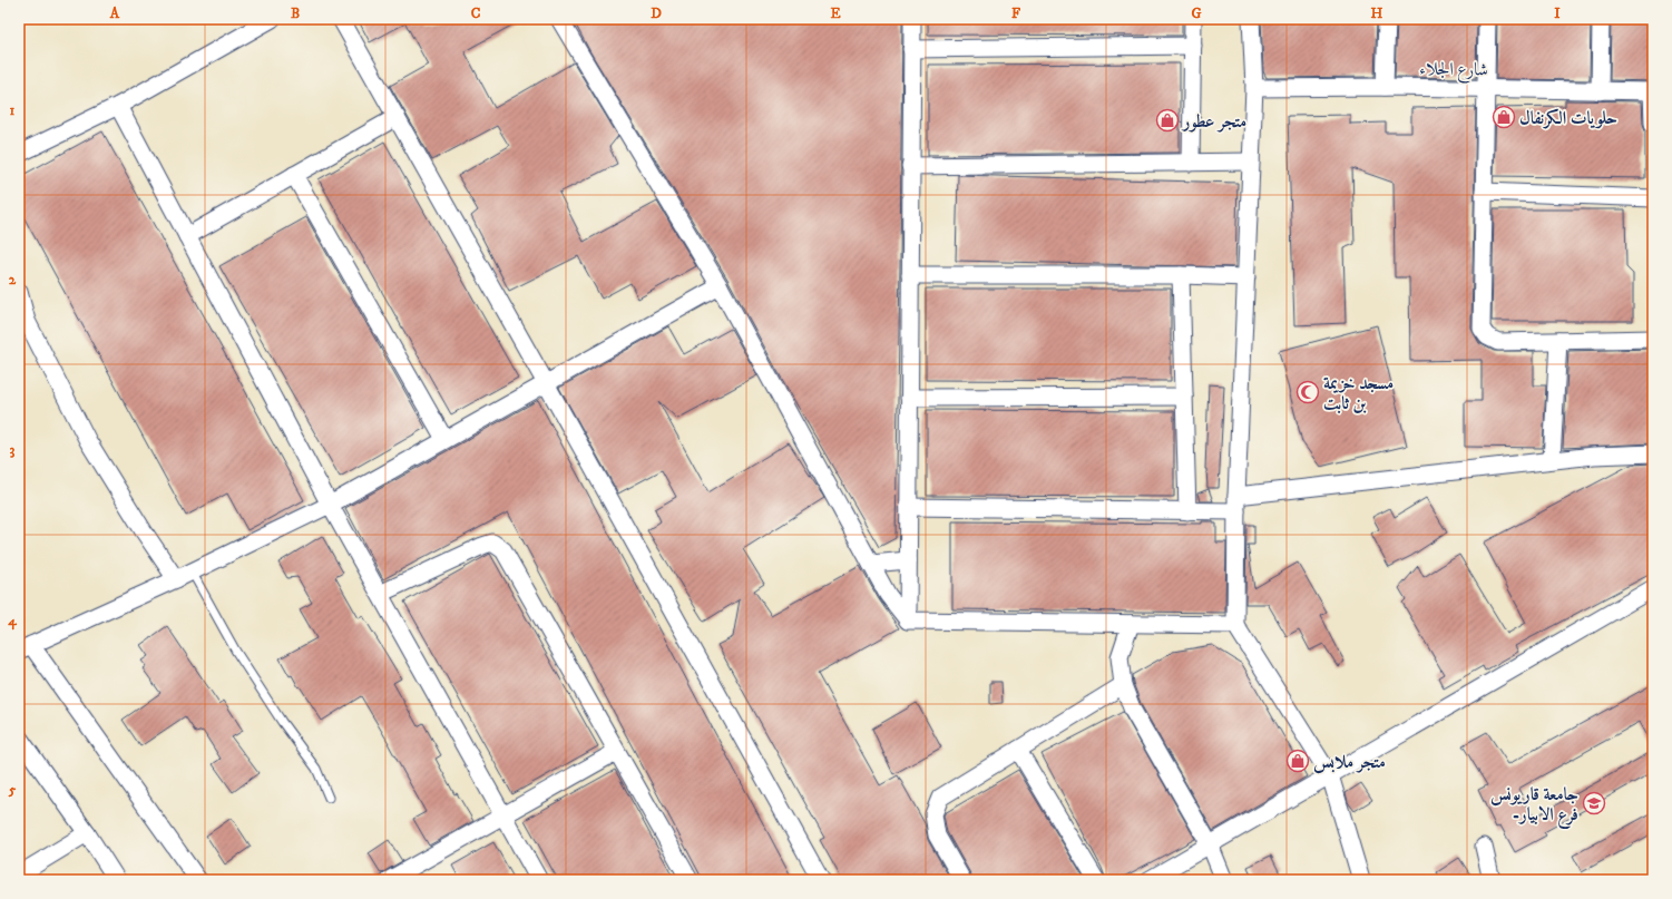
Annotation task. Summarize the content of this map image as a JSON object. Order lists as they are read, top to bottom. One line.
{"streets":{"street":["شارع الجلاء"]},"places":{"shop":["حلويات الكرنفال","متجر عطور","متجر ملابس"],"mosque":["مسجد خزيمة بن ثابت"],"school or university":["جامعة قاريونس -فرع الابيار"]},"grid":{"columns":["A","B","C","D","E","F","G","H","I"],"rows":["1","2","3","4","5"]}}
